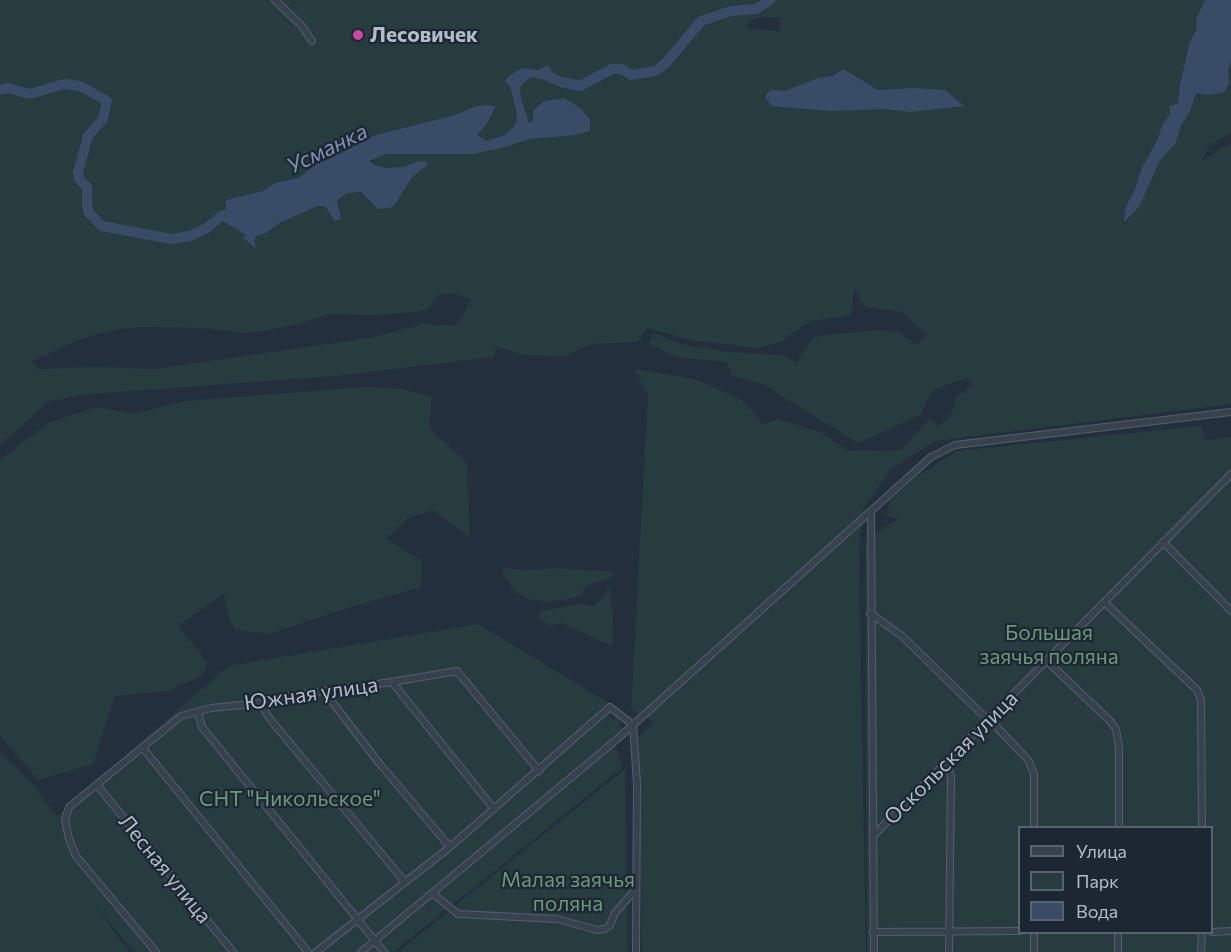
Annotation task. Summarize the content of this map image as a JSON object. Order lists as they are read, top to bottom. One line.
{"streets":{"street":["Южная улица","Оскольская улица","Лесная улица"]},"crossings":[["Южная улица","Лесная улица"]],"water":["Усманка"],"parks":["Большая заячья поляна","СНТ \"Никольское\"","Малая заячья поляна"],"places":["Лесовичек"],"legend":["Улица","Парк","Вода"]}
